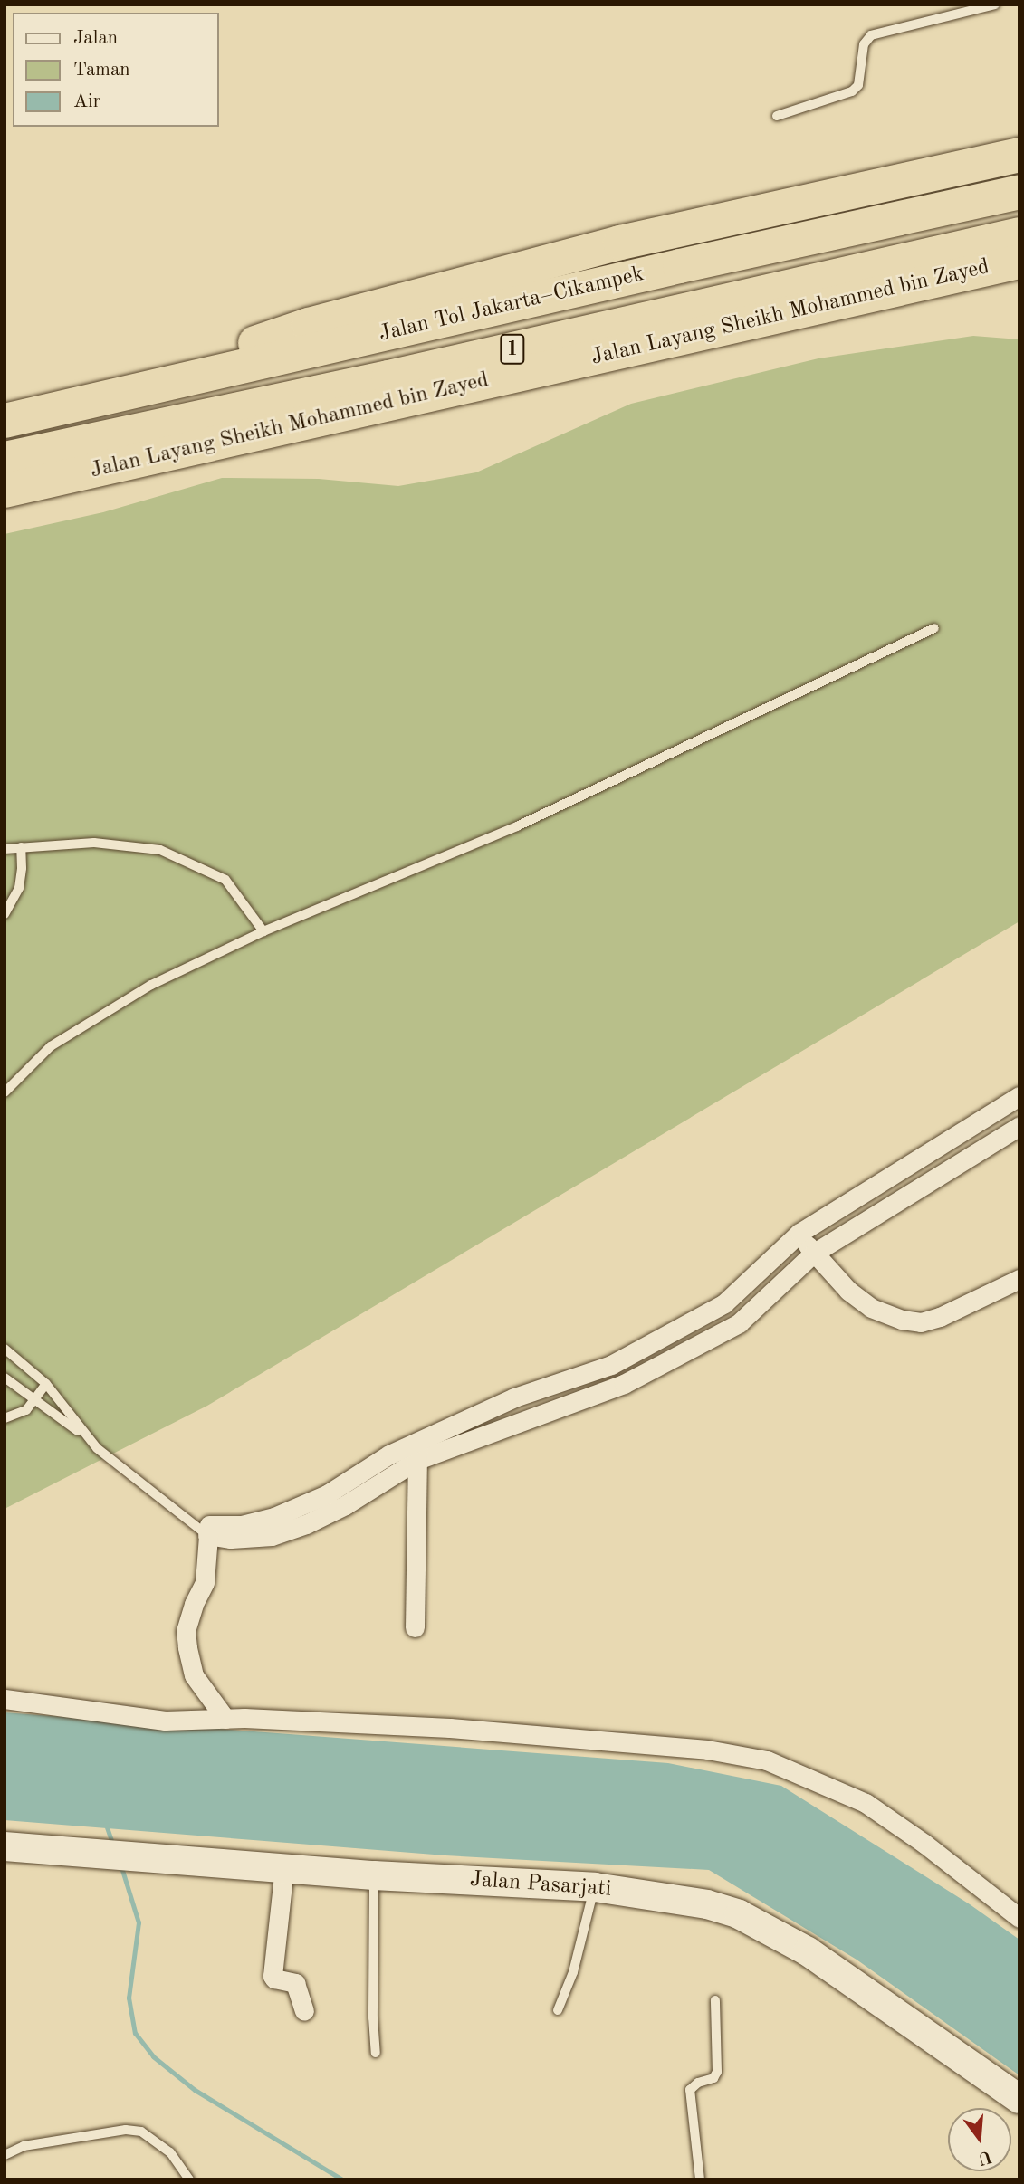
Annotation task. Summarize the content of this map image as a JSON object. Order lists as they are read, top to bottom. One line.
{"streets":{"highway":["Jalan Tol Jakarta–Cikampek","Jalan Layang Sheikh Mohammed bin Zayed","1"],"main road":["Jalan Pasarjati"]},"crossings":[["Jalan Tol Jakarta–Cikampek","1"]],"legend":["Jalan","Taman","Air"],"north":"bottom"}
